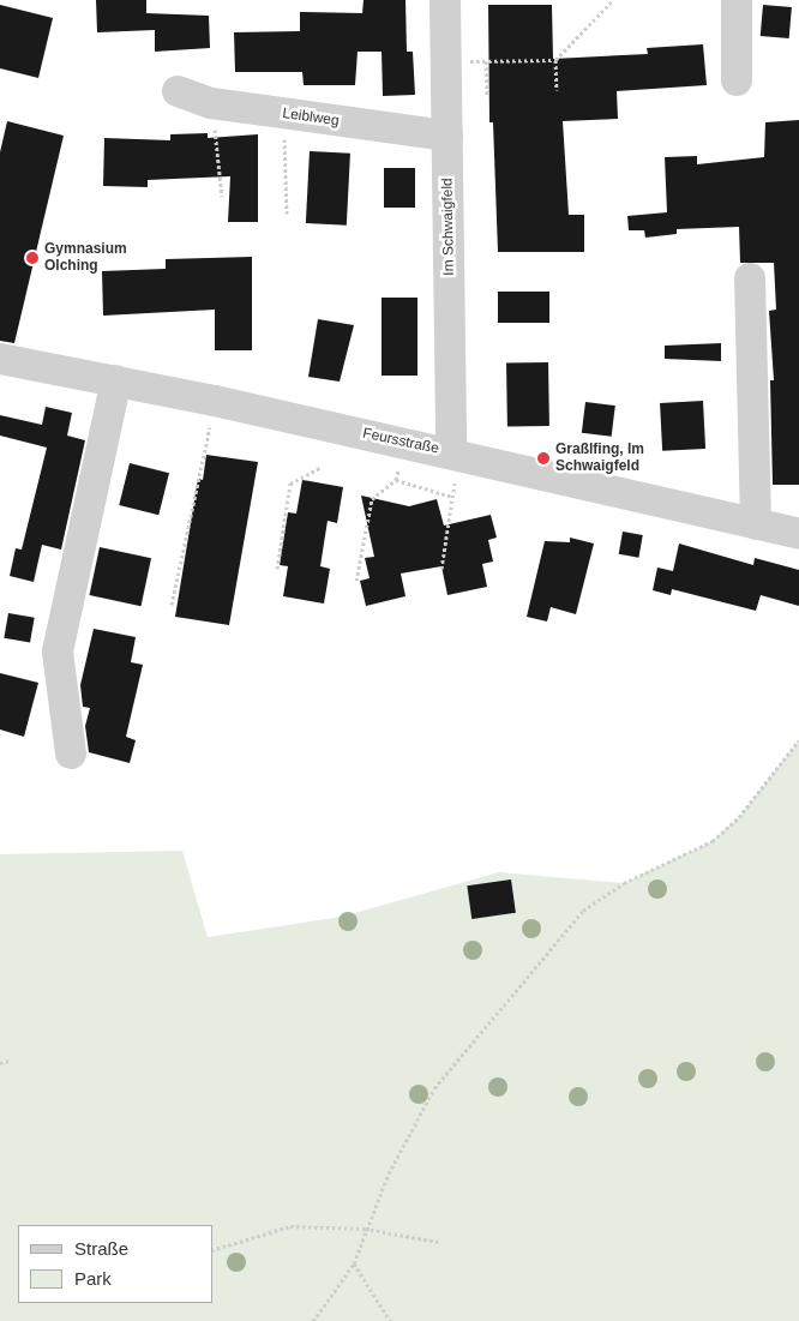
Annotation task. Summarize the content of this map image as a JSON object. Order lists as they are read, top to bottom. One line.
{"streets":{"street":["Leiblweg","Im Schwaigfeld","Feursstraße"]},"crossings":[["Leiblweg","Im Schwaigfeld"],["Im Schwaigfeld","Feursstraße"]],"places":["Gymnasium Olching","Graßlfing, Im Schwaigfeld"],"legend":["Straße","Park"]}
